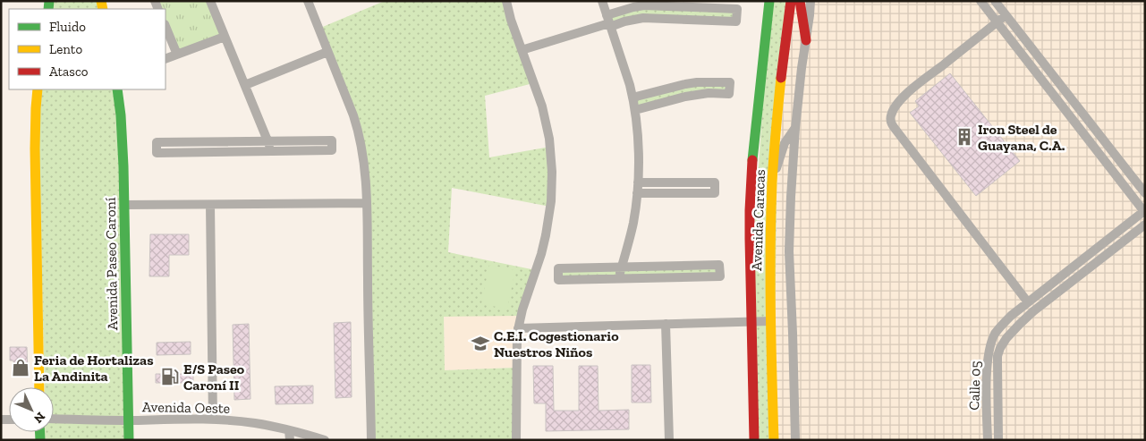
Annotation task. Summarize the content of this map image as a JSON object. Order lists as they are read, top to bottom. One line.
{"streets":{"street":["Avenida Caracas","Avenida Paseo Caroní","Calle 05","Avenida Oeste"]},"crossings":[["Avenida Paseo Caroní","Avenida Oeste"]],"places":{"building":["Iron Steel de Guayana, C.A."],"school or university":["C.E.I. Cogestionario Nuestros Niños"],"shop":["Feria de Hortalizas La Andinita"],"fuel station":["E/S Paseo Caroní II"]},"legend":["Fluido","Lento","Atasco"],"north":"bottom right"}
